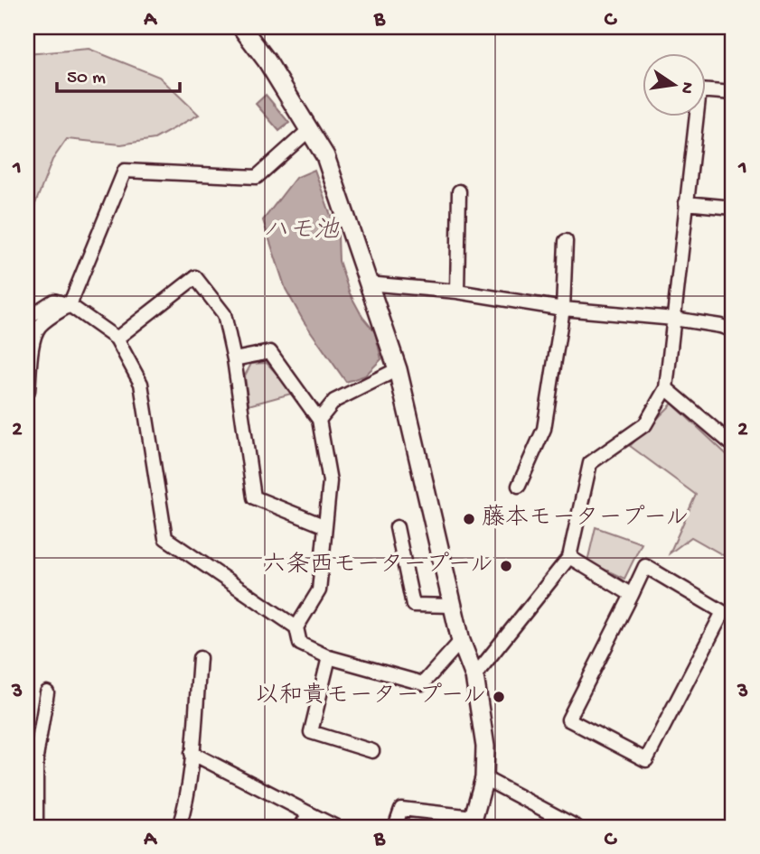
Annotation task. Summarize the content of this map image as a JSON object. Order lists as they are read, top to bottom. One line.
{"water":["ハモ池"],"places":["藤本モータープール","六条西モータープール","以和貴モータープール"],"scale_bar":"50 m","north":"right","grid":{"columns":["A","B","C"],"rows":["1","2","3"]}}
